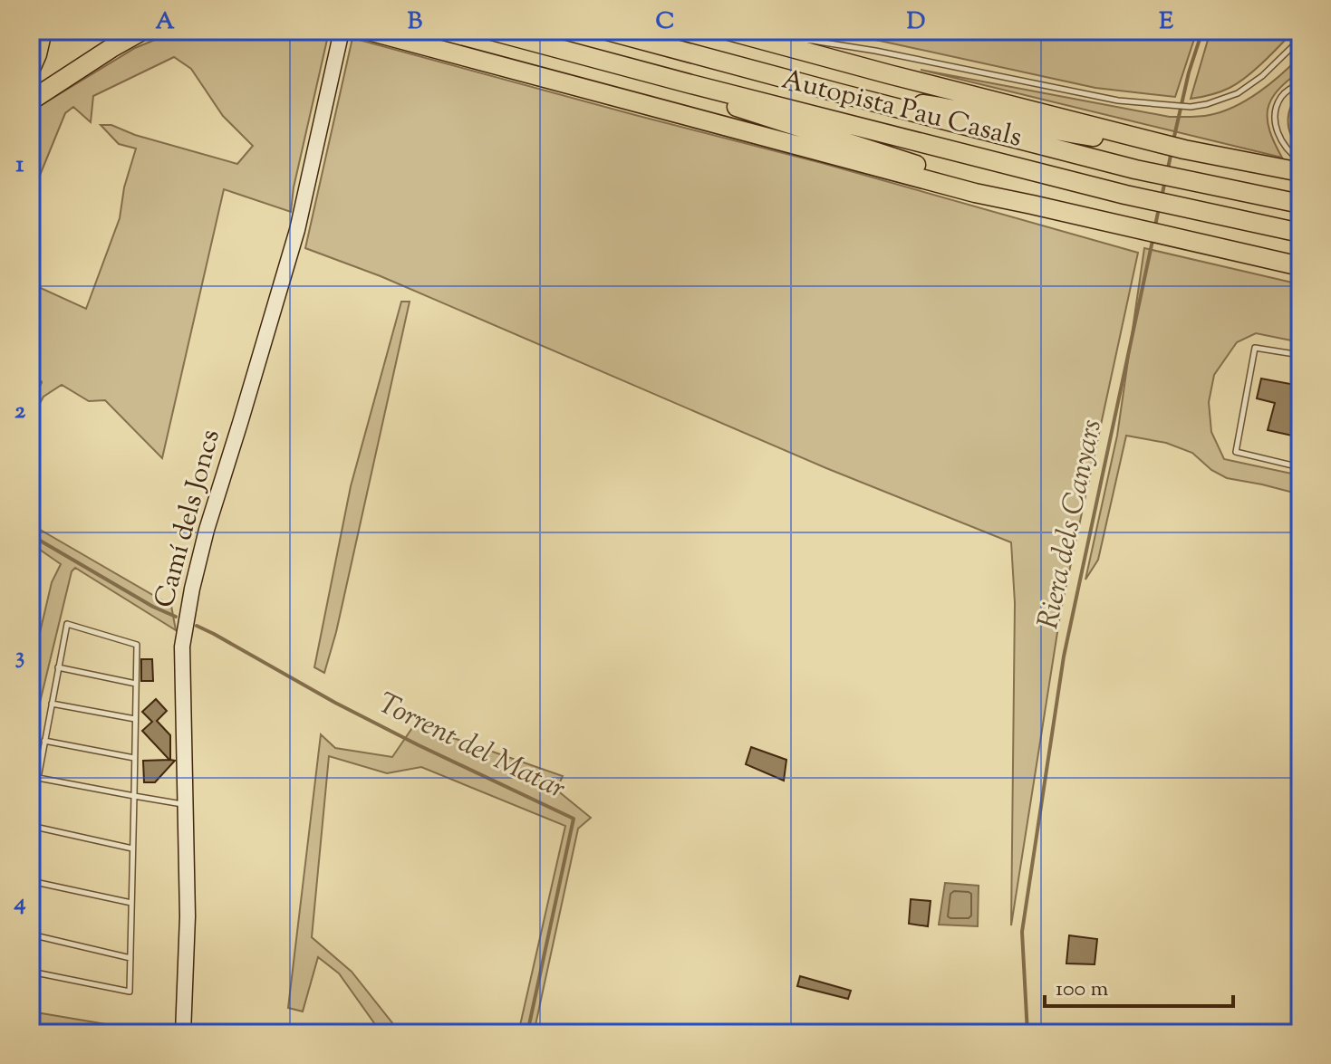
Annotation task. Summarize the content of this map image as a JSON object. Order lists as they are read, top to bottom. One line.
{"streets":{"highway":["Autopista Pau Casals"],"street":["Camí dels Joncs"]},"water":["Riera dels Canyars","Torrent del Matar"],"scale_bar":"100 m","grid":{"columns":["A","B","C","D","E"],"rows":["1","2","3","4"]}}
